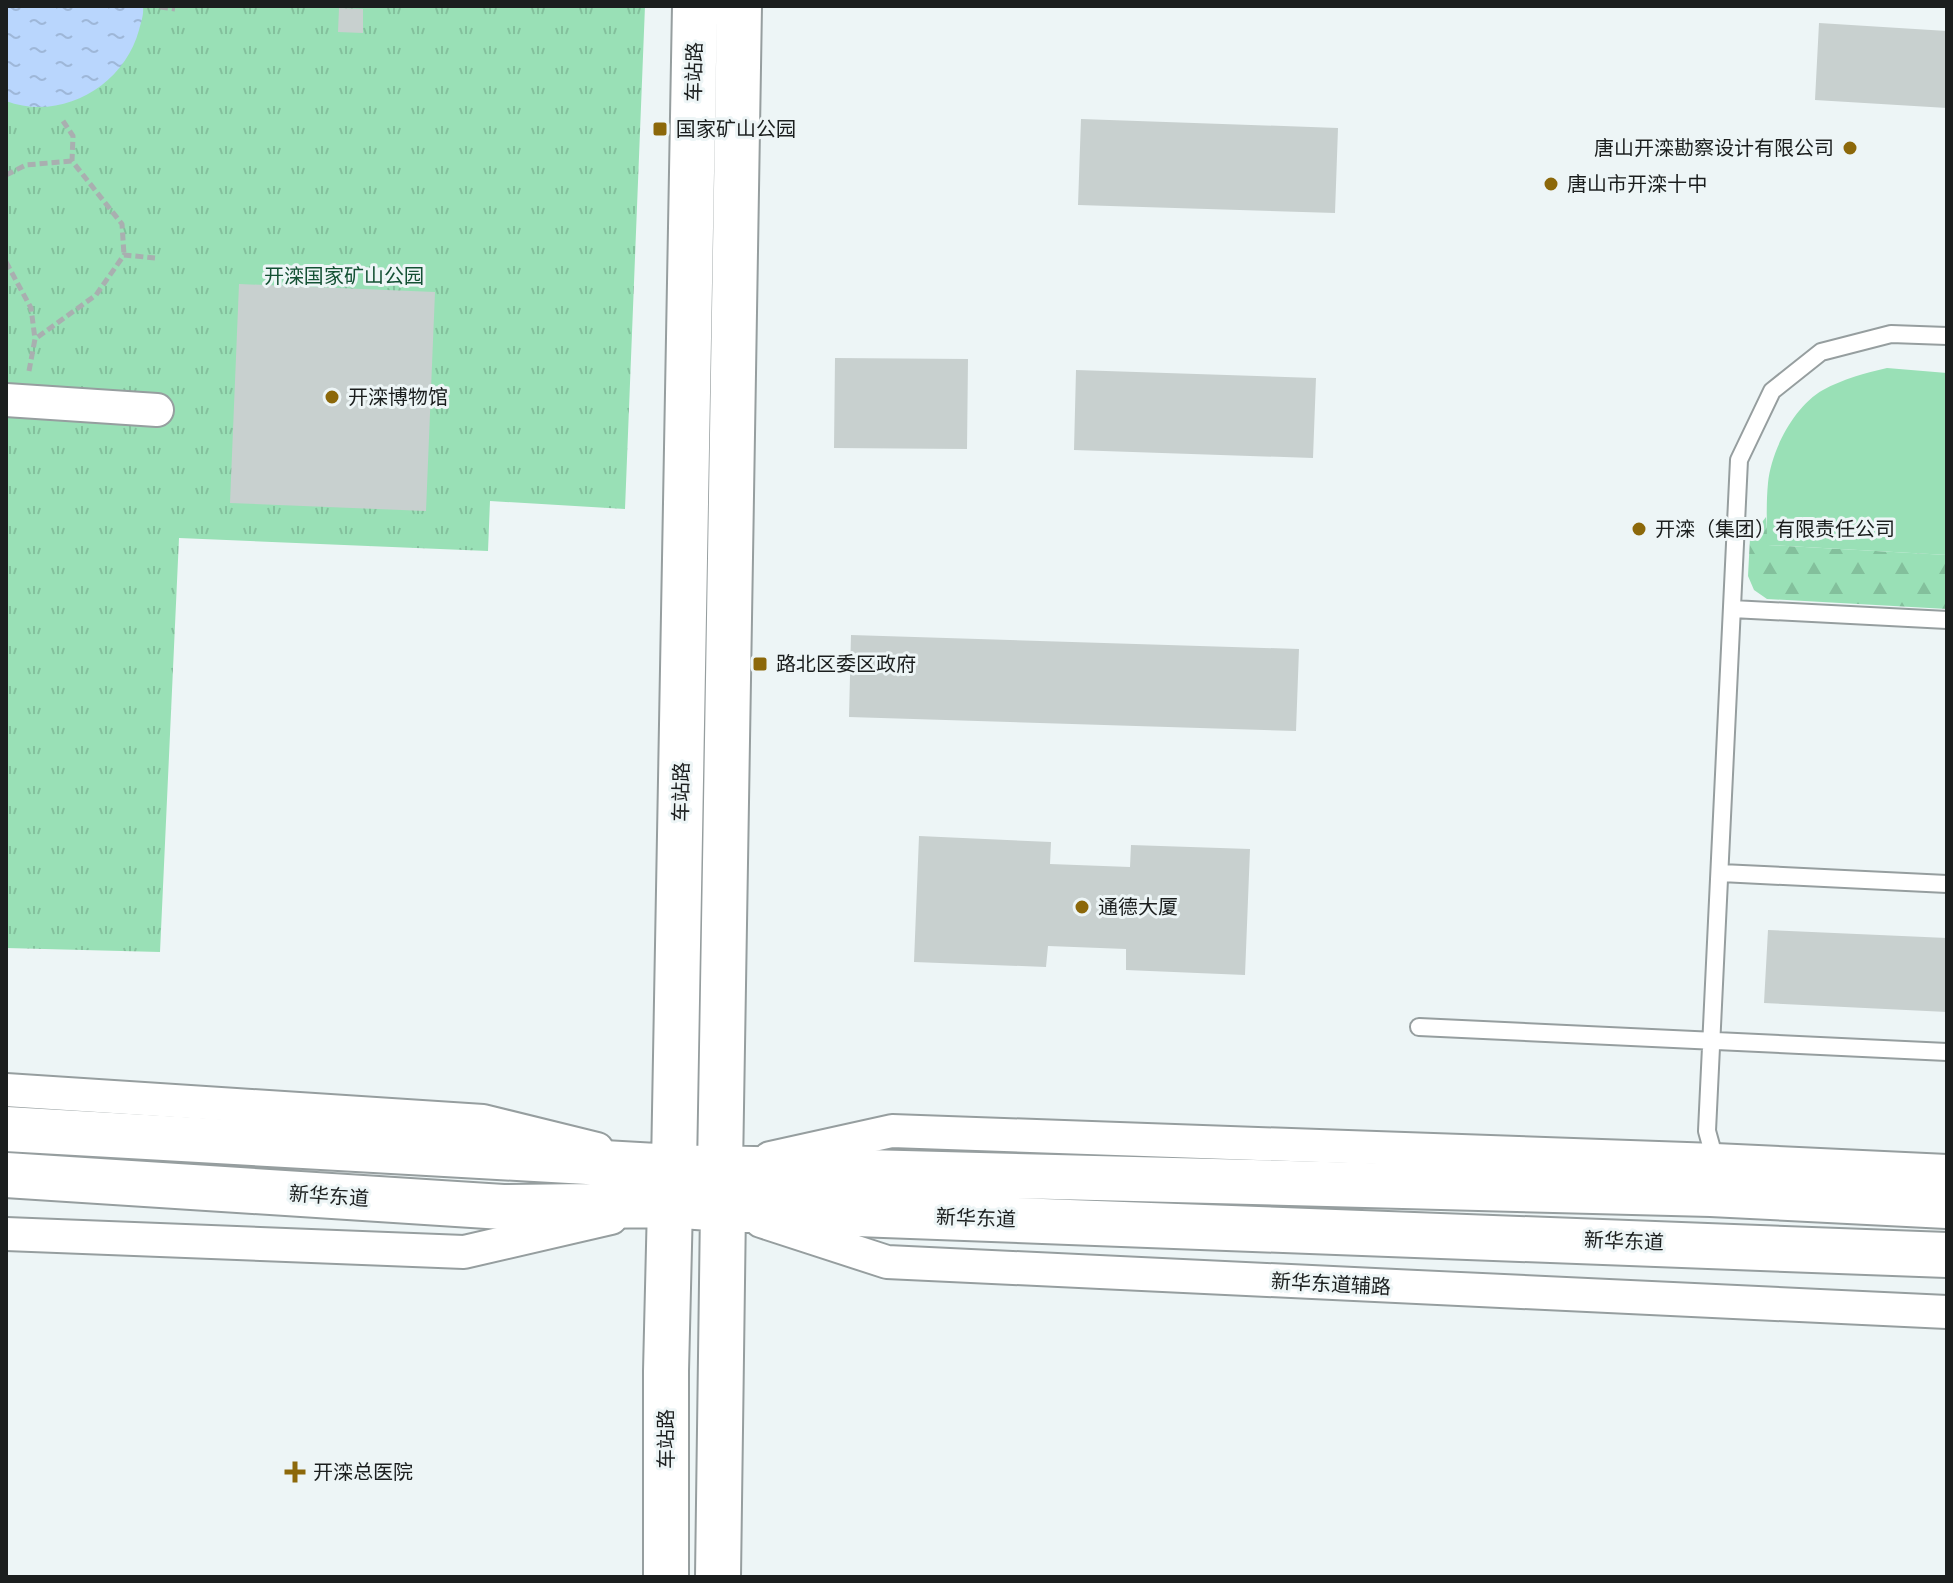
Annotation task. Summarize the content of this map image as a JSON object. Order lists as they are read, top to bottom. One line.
{"streets":{"main road":["车站路","新华东道"],"street":["新华东道辅路"]},"crossings":[["车站路","新华东道"],["新华东道","新华东道辅路"]],"parks":["开滦国家矿山公园"],"places":{"transit":["国家矿山公园","路北区委区政府"],"other":["唐山开滦勘察设计有限公司","唐山市开滦十中","开滦博物馆","开滦（集团）有限责任公司","通德大厦"],"health":["开滦总医院"]}}
